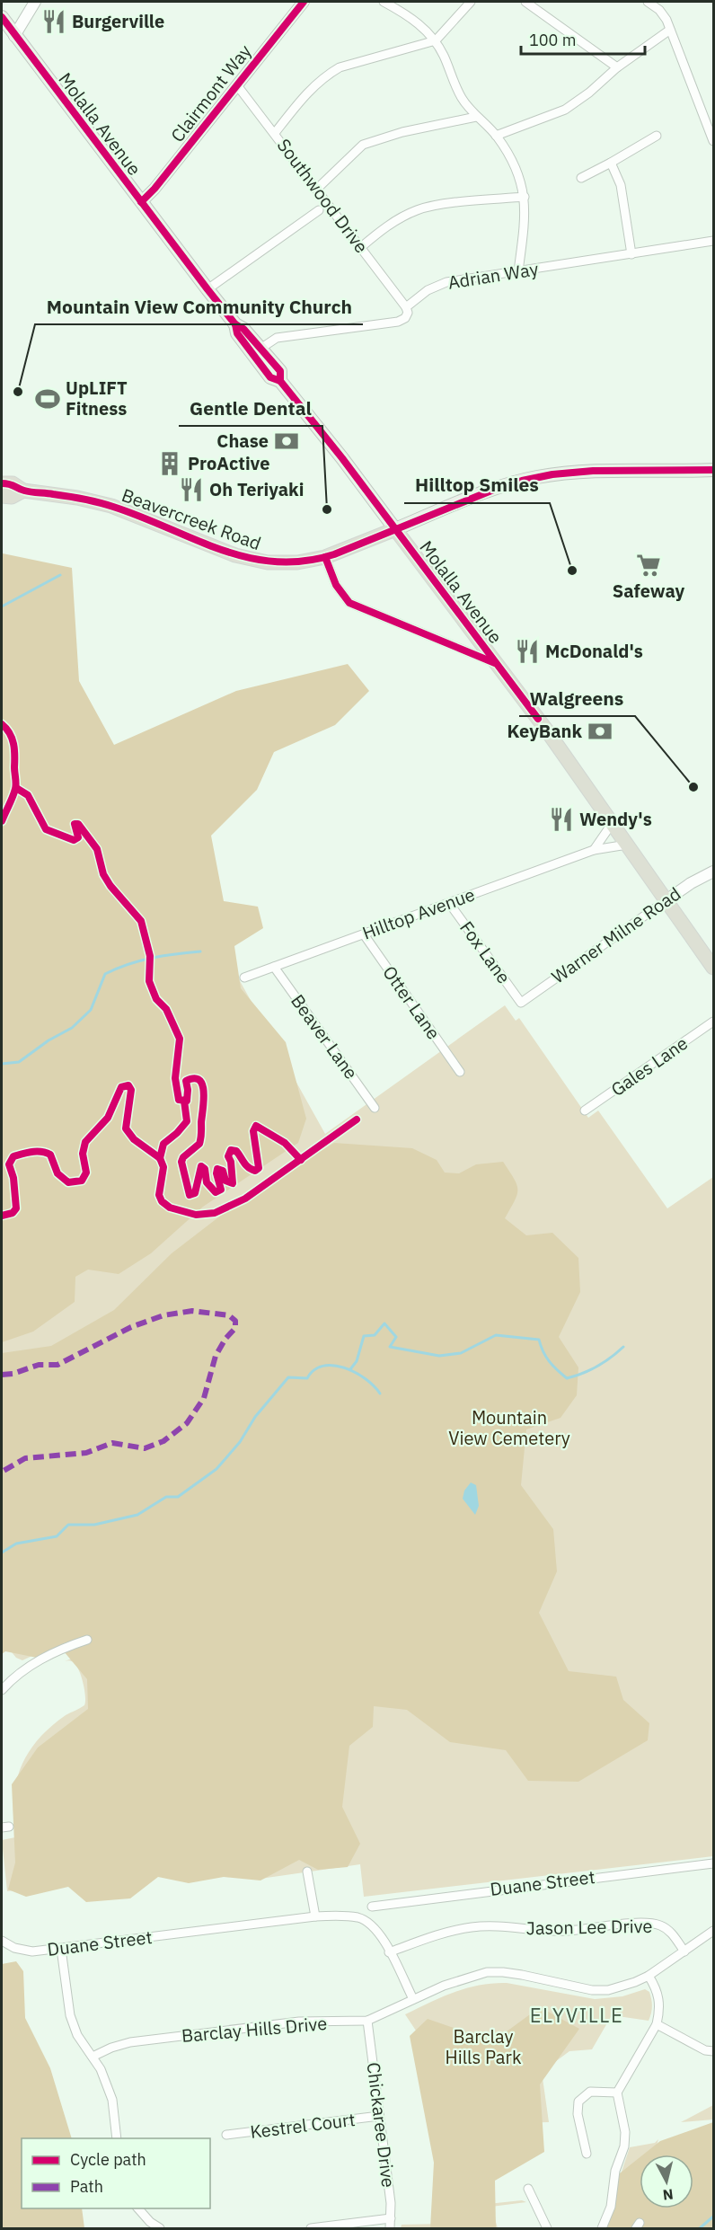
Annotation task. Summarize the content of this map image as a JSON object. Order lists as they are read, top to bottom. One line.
{"streets":{"main road":["Molalla Avenue","Beavercreek Road"],"street":["Clairmont Way","Southwood Drive","Adrian Way","Hilltop Avenue","Warner Milne Road","Fox Lane","Otter Lane","Beaver Lane","Gales Lane","Duane Street","Jason Lee Drive","Barclay Hills Drive","Chickaree Drive","Kestrel Court"]},"crossings":[["Clairmont Way","Molalla Avenue"],["Clairmont Way","Southwood Drive"],["Molalla Avenue","Adrian Way"],["Molalla Avenue","Beavercreek Road"],["Molalla Avenue","Hilltop Avenue"],["Molalla Avenue","Warner Milne Road"],["Southwood Drive","Adrian Way"],["Hilltop Avenue","Fox Lane"],["Hilltop Avenue","Otter Lane"],["Hilltop Avenue","Beaver Lane"],["Warner Milne Road","Fox Lane"],["Duane Street","Jason Lee Drive"],["Jason Lee Drive","Barclay Hills Drive"],["Barclay Hills Drive","Chickaree Drive"],["Chickaree Drive","Kestrel Court"]],"districts":["ELYVILLE"],"parks":["Mountain View Cemetery","Barclay Hills Park"],"places":{"restaurant":["Burgerville","Oh Teriyaki","McDonald's","Wendy's"],"other":["Mountain View Community Church","Gentle Dental","Hilltop Smiles","Walgreens"],"sports":["UpLIFT Fitness"],"bank":["Chase","KeyBank"],"building":["ProActive"],"supermarket":["Safeway"]},"legend":["Cycle path","Path"],"scale_bar":"100 m","north":"bottom"}
